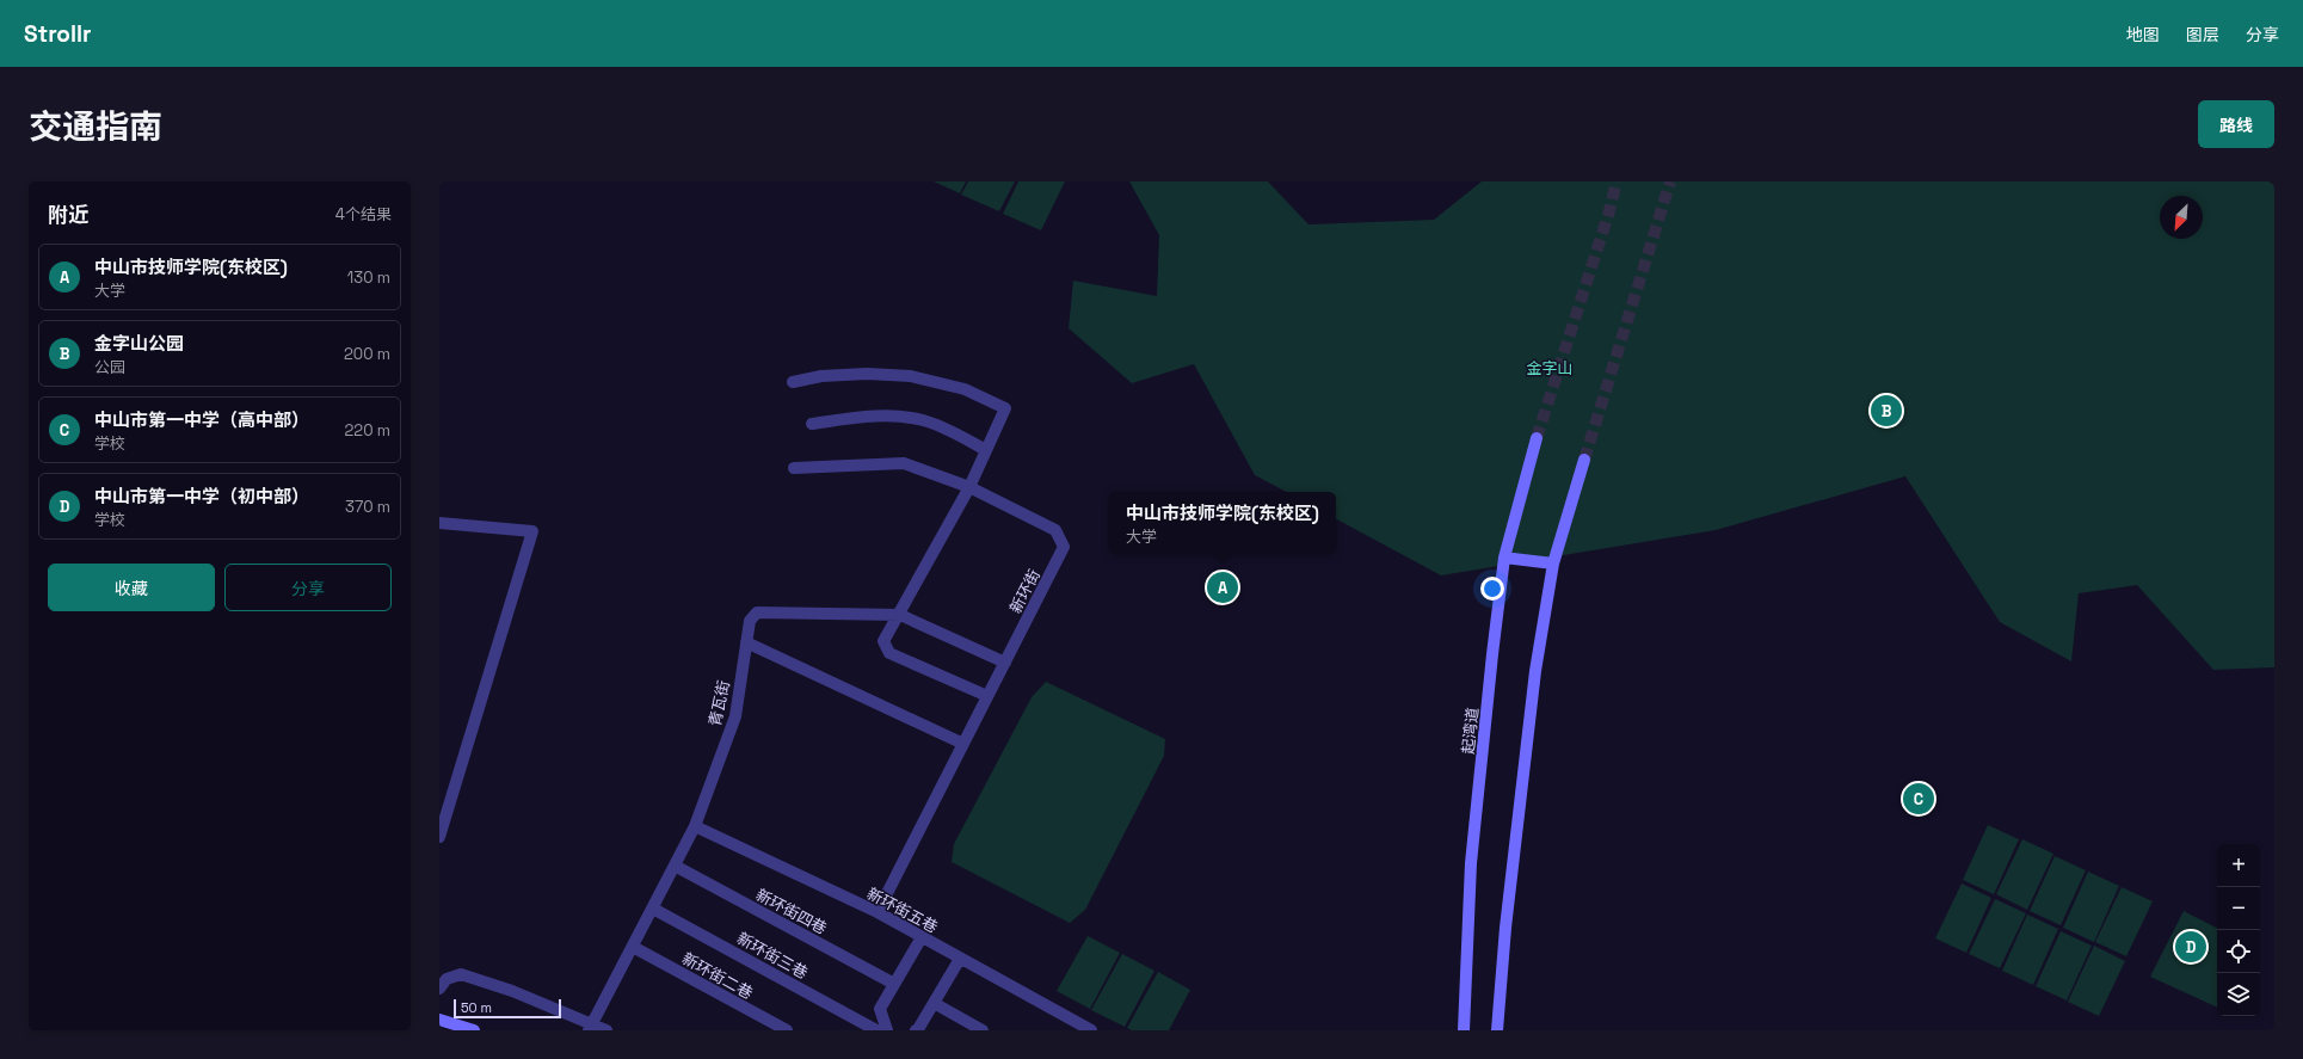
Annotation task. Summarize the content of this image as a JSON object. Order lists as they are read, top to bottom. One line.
{"streets":{"main road":["起湾道"],"street":["新环街","青瓦街","新环街五巷","新环街四巷","新环街三巷","新环街二巷"]},"crossings":[["新环街","青瓦街"],["新环街","新环街五巷"],["青瓦街","新环街五巷"],["青瓦街","新环街四巷"],["青瓦街","新环街三巷"],["青瓦街","新环街二巷"]],"parks":["金字山"],"scale_bar":"50 m","north":"bottom left","page":{"header":"Strollr","nav":["地图","图层","分享"],"title":"交通指南","buttons":["路线",["收藏","分享"]],"heading":["附近","4个结果"],"list":[{"mark":"A","name":"中山市技师学院(东校区)","note":"大学","value":"130 m"},{"mark":"B","name":"金字山公园","note":"公园","value":"200 m"},{"mark":"C","name":"中山市第一中学（高中部）","note":"学校","value":"220 m"},{"mark":"D","name":"中山市第一中学（初中部）","note":"学校","value":"370 m"}],"pins":["B","A","C","D"],"popup":["中山市技师学院(东校区)","大学"],"map_buttons":["+","−"],"scale":"50 m"}}
